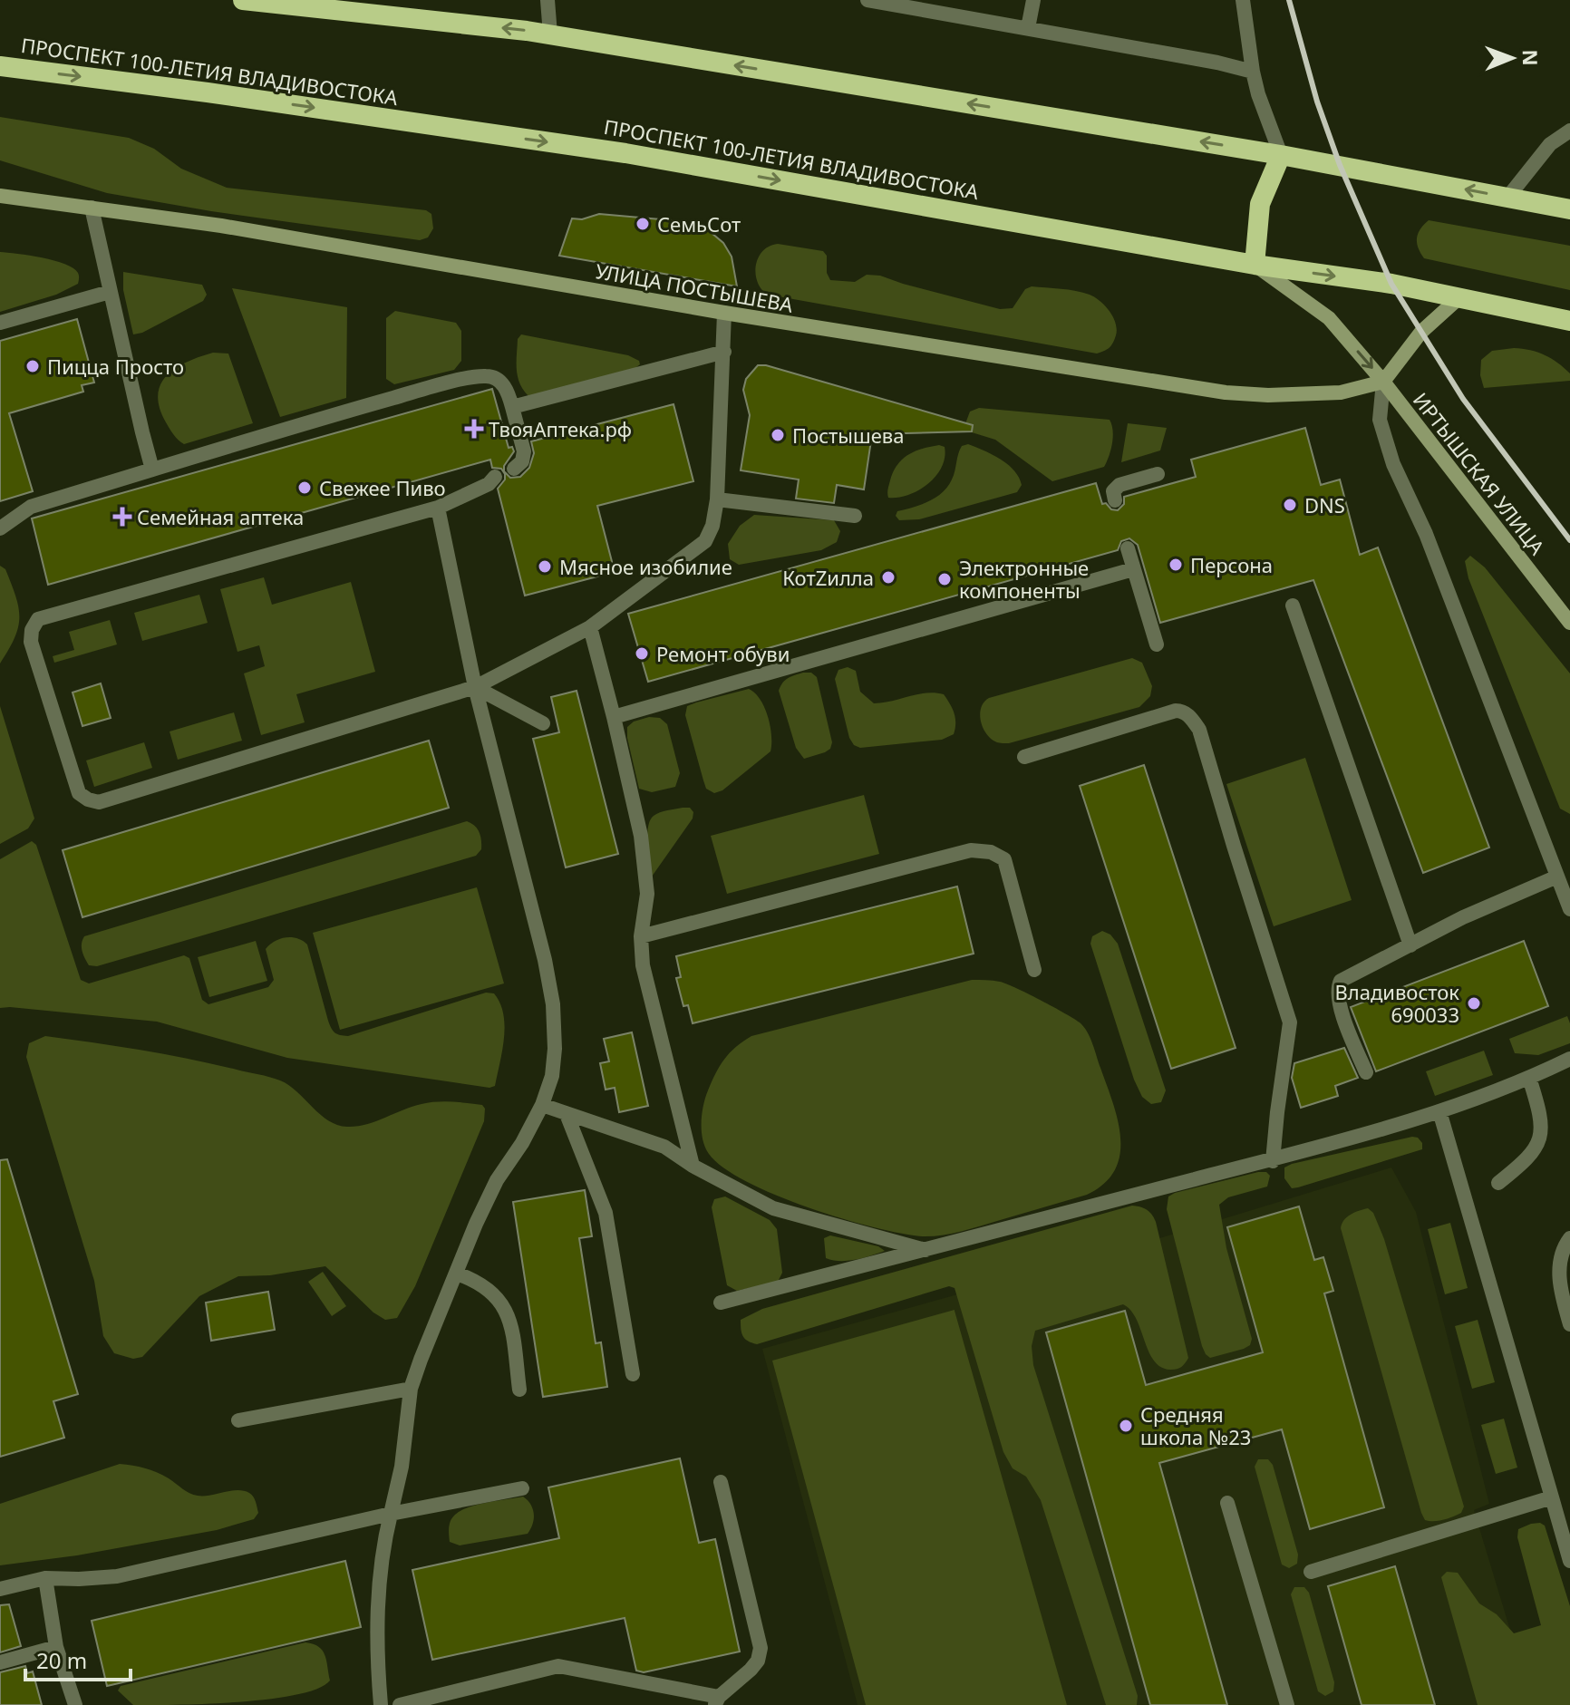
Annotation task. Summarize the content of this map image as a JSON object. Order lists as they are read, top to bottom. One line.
{"streets":{"highway":["ПРОСПЕКТ 100-ЛЕТИЯ ВЛАДИВОСТОКА"],"main road":["УЛИЦА ПОСТЫШЕВА","ИРТЫШСКАЯ УЛИЦА"]},"crossings":[["ПРОСПЕКТ 100-ЛЕТИЯ ВЛАДИВОСТОКА","ИРТЫШСКАЯ УЛИЦА"],["УЛИЦА ПОСТЫШЕВА","ИРТЫШСКАЯ УЛИЦА"]],"one_way":["ИРТЫШСКАЯ УЛИЦА"],"places":{"other":["СемьСот","Пицца Просто","Постышева","Свежее Пиво","DNS","Персона","Мясное изобилие","КотZилла","Электронные компоненты","Ремонт обуви","Владивосток 690033","Средняя школа №23"],"health":["ТвояАптека.рф","Семейная аптека"]},"scale_bar":"20 m","north":"right"}
